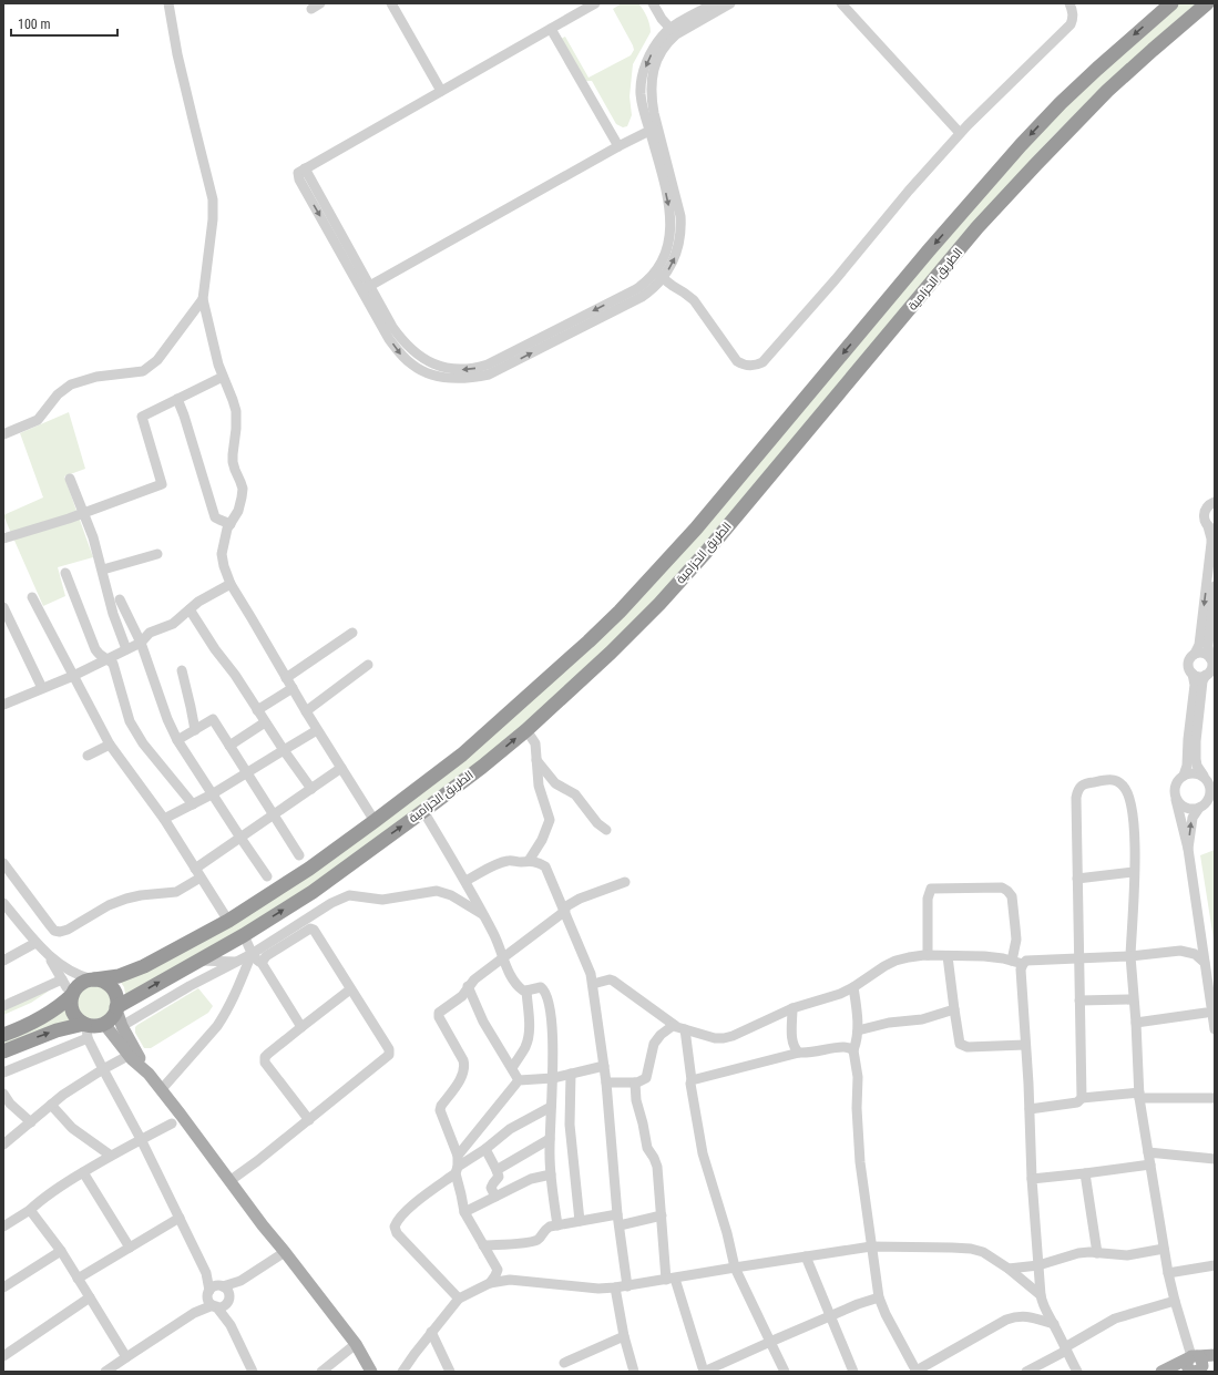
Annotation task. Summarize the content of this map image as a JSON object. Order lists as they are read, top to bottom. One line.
{"streets":{"highway":["الطريق الحزامية"]},"scale_bar":"100 m"}
